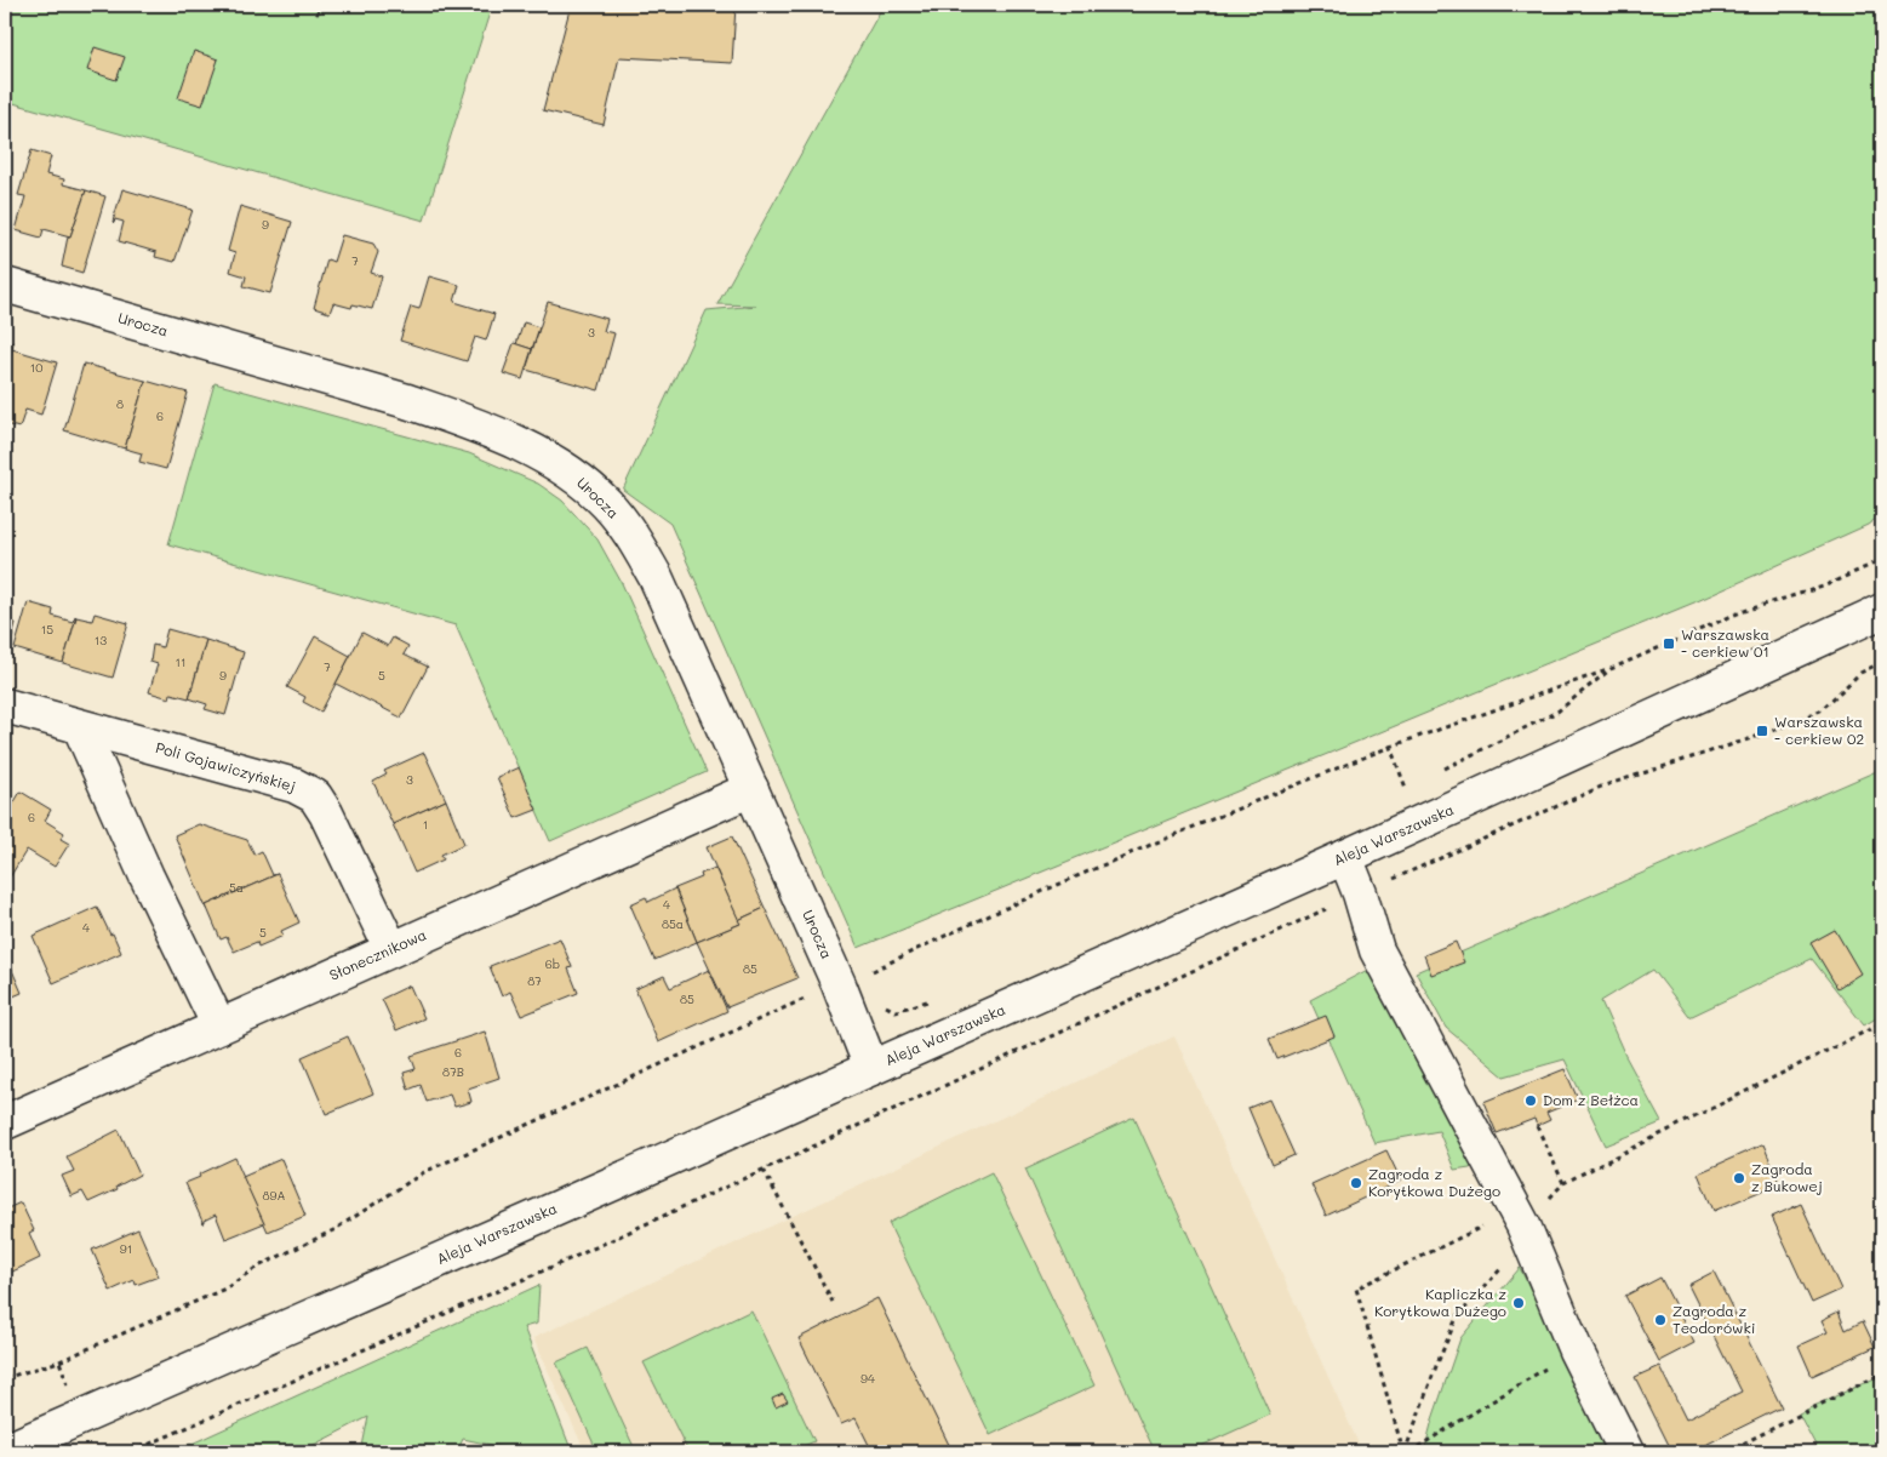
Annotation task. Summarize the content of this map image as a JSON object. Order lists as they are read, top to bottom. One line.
{"streets":{"street":["Urocza","Poli Gojawiczyńskiej","Aleja Warszawska","Słonecznikowa"]},"crossings":[["Urocza","Aleja Warszawska"],["Urocza","Słonecznikowa"],["Poli Gojawiczyńskiej","Słonecznikowa"]],"places":{"transit":["Warszawska - cerkiew 01","Warszawska - cerkiew 02"],"other":["Dom z Bełżca","Zagroda z Bukowej","Zagroda z Korytkowa Dużego","Kapliczka z Korytkowa Dużego","Zagroda z Teodorówki"]},"house_numbers":["9","7","3","10","8","6","15","13","11","7","9","5","3","6","1","5a","4","85a","4","5","6b","85","87","85","6","87B","89A","91","94"]}
